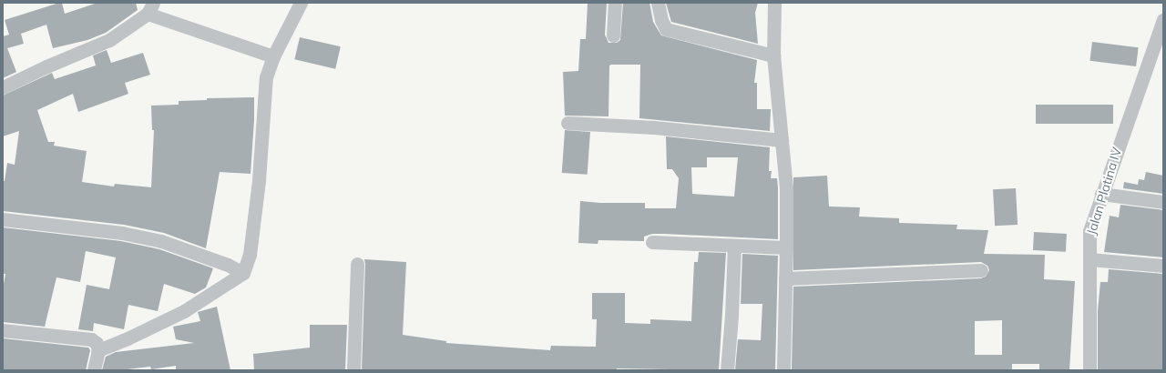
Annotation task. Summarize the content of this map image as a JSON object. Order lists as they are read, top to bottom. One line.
{"streets":{"street":["Jalan Platina IV"]}}
